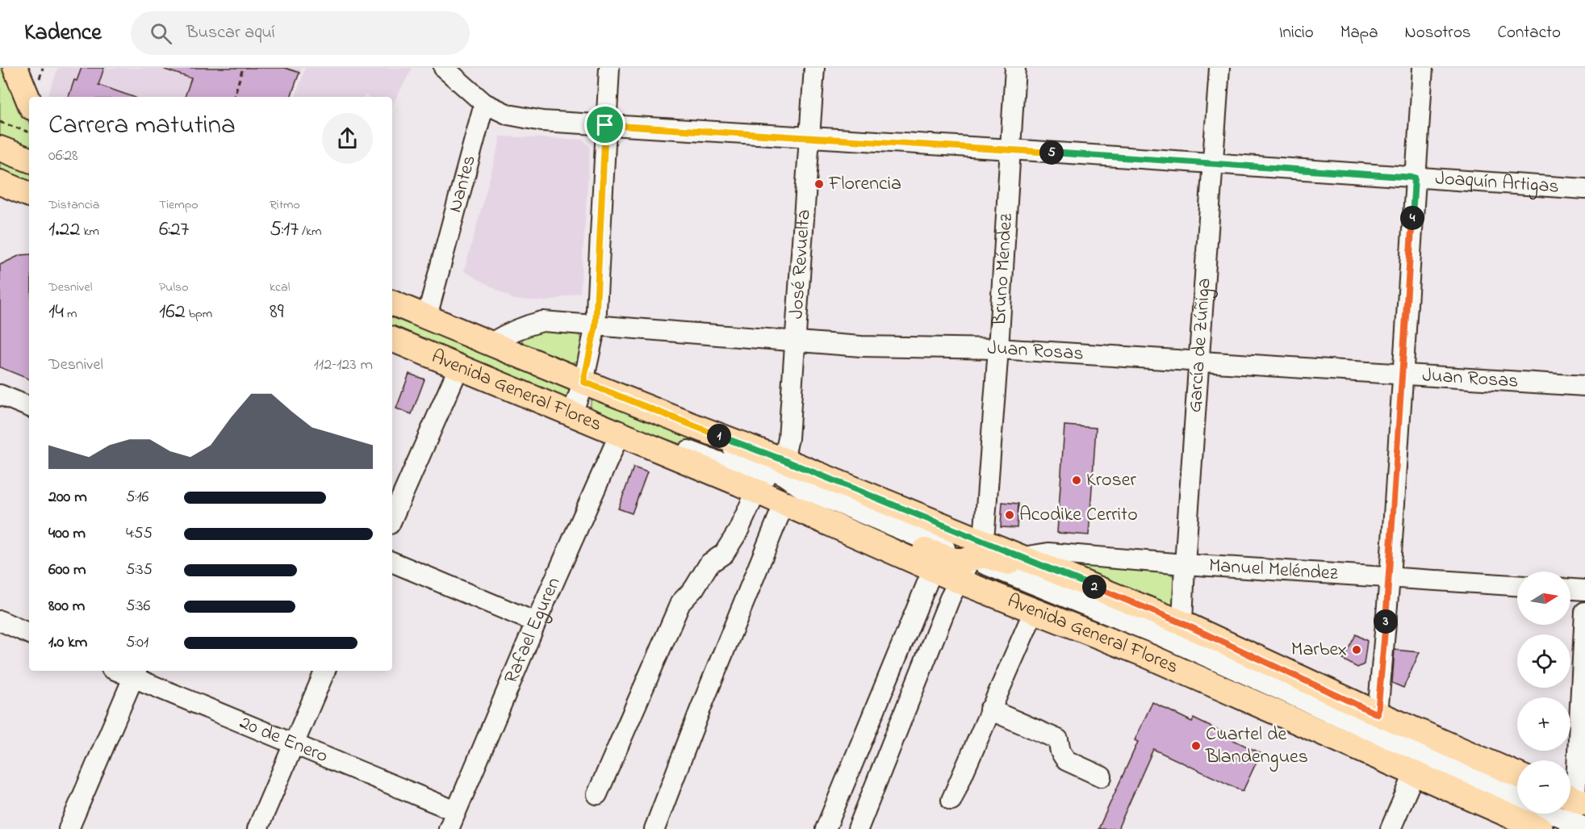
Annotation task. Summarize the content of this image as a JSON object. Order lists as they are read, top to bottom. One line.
{"streets":{"main road":["Avenida General Flores"],"street":["Joaquín Artigas","Nantes","José Revuelta","Bruno Méndez","García de Zúñiga","Juan Rosas","Manuel Meléndez","Rafael Eguren","20 de Enero"]},"crossings":[["Joaquín Artigas","Nantes"],["Joaquín Artigas","José Revuelta"],["Joaquín Artigas","Bruno Méndez"],["Joaquín Artigas","García de Zúñiga"],["Nantes","Avenida General Flores"],["José Revuelta","Juan Rosas"],["José Revuelta","Avenida General Flores"],["Bruno Méndez","Juan Rosas"],["Bruno Méndez","Avenida General Flores"],["García de Zúñiga","Juan Rosas"],["García de Zúñiga","Avenida General Flores"],["García de Zúñiga","Manuel Meléndez"],["Juan Rosas","Avenida General Flores"],["Avenida General Flores","Manuel Meléndez"],["Avenida General Flores","Rafael Eguren"],["Rafael Eguren","20 de Enero"]],"places":["Florencia","Kroser","Acodike Cerrito","Marbex","Cuartel de Blandengues"],"north":"right","page":{"header":"Kadence","search":"Buscar aquí","nav":["Inicio","Mapa","Nosotros","Contacto"],"heading":["Carrera matutina","06:28"],"pins":["5","4","1","2","3"],"stats":[["Distancia","1.22 km"],["Tiempo","6:27"],["Ritmo","5:17 /km"],["Desnivel","14 m"],["Pulso","162 bpm"],["kcal","89"]],"chart":["Desnivel","112–123 m"],"list":[{"name":"200 m","note":"5:16"},{"name":"400 m","note":"4:55"},{"name":"600 m","note":"5:35"},{"name":"800 m","note":"5:36"},{"name":"1.0 km","note":"5:01"}],"map_buttons":["+","−"]}}
